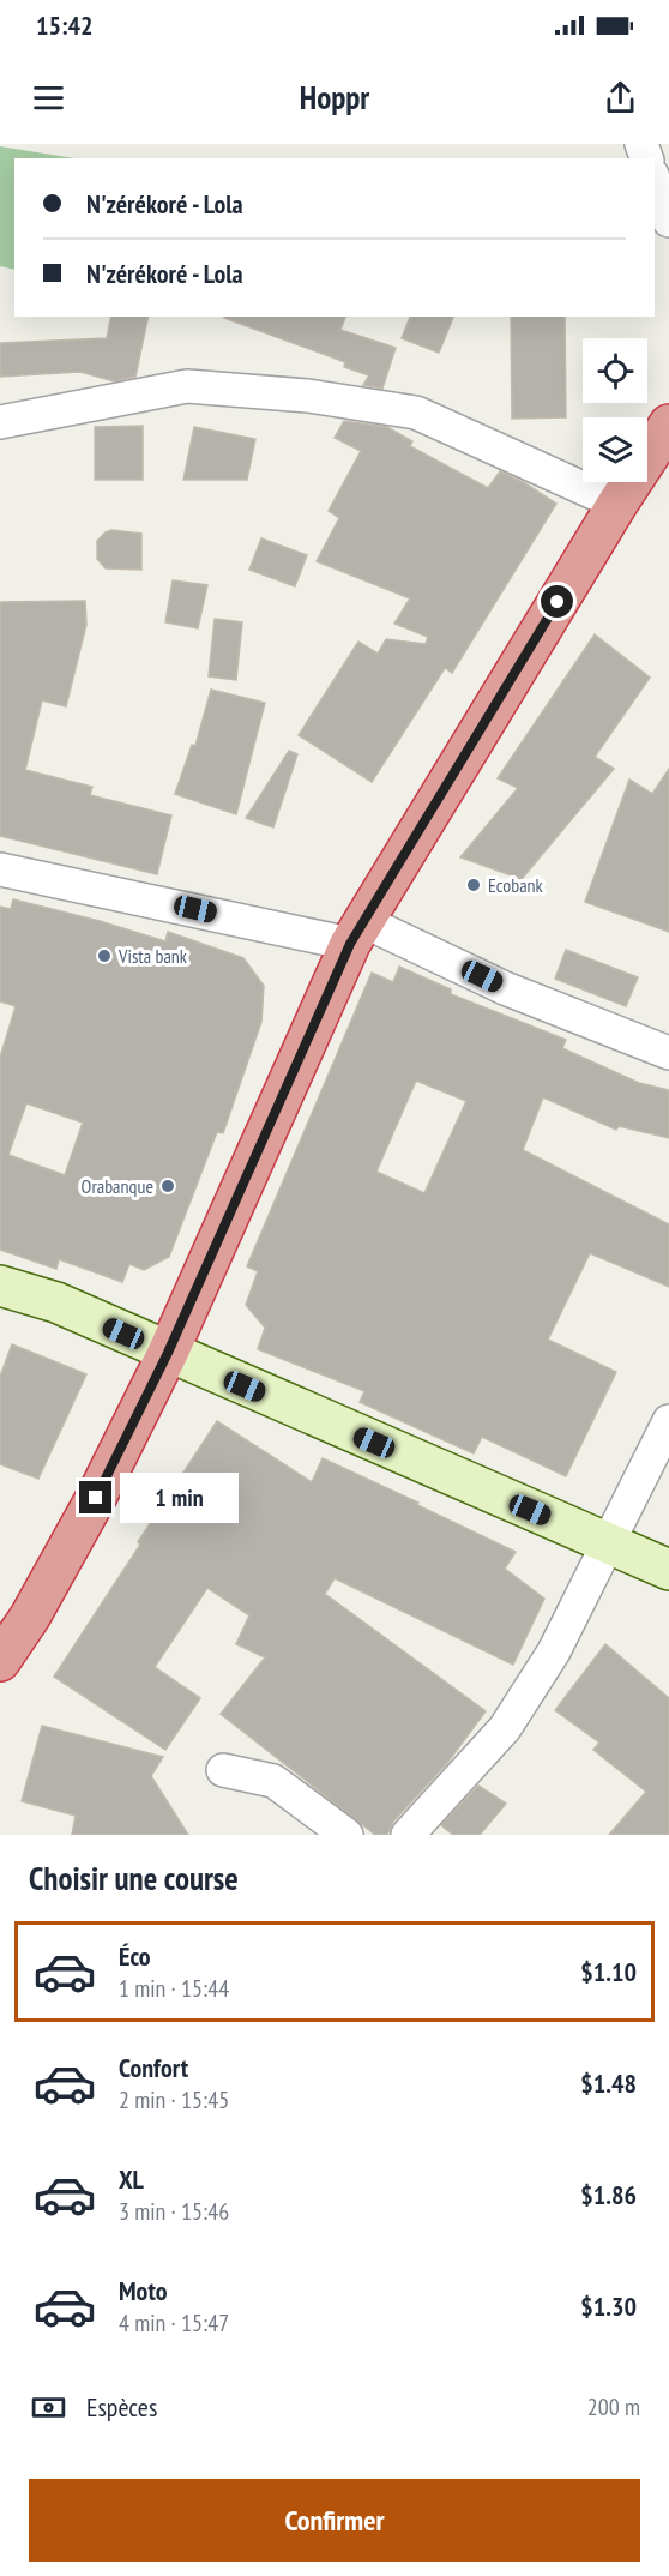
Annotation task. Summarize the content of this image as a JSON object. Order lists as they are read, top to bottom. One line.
{"places":["Ecobank","Vista bank","Orabanque"],"page":{"status":"15:42","header":"Hoppr","banner":["N'zérékoré - Lola","N'zérékoré - Lola"],"bubble":"1 min","heading":"Choisir une course","list":[{"name":"Éco","note":"1 min · 15:44","value":"$1.10"},{"name":"Confort","note":"2 min · 15:45","value":"$1.48"},{"name":"XL","note":"3 min · 15:46","value":"$1.86"},{"name":"Moto","note":"4 min · 15:47","value":"$1.30"}],"pay":["Espèces","200 m"],"buttons":"Confirmer"}}
